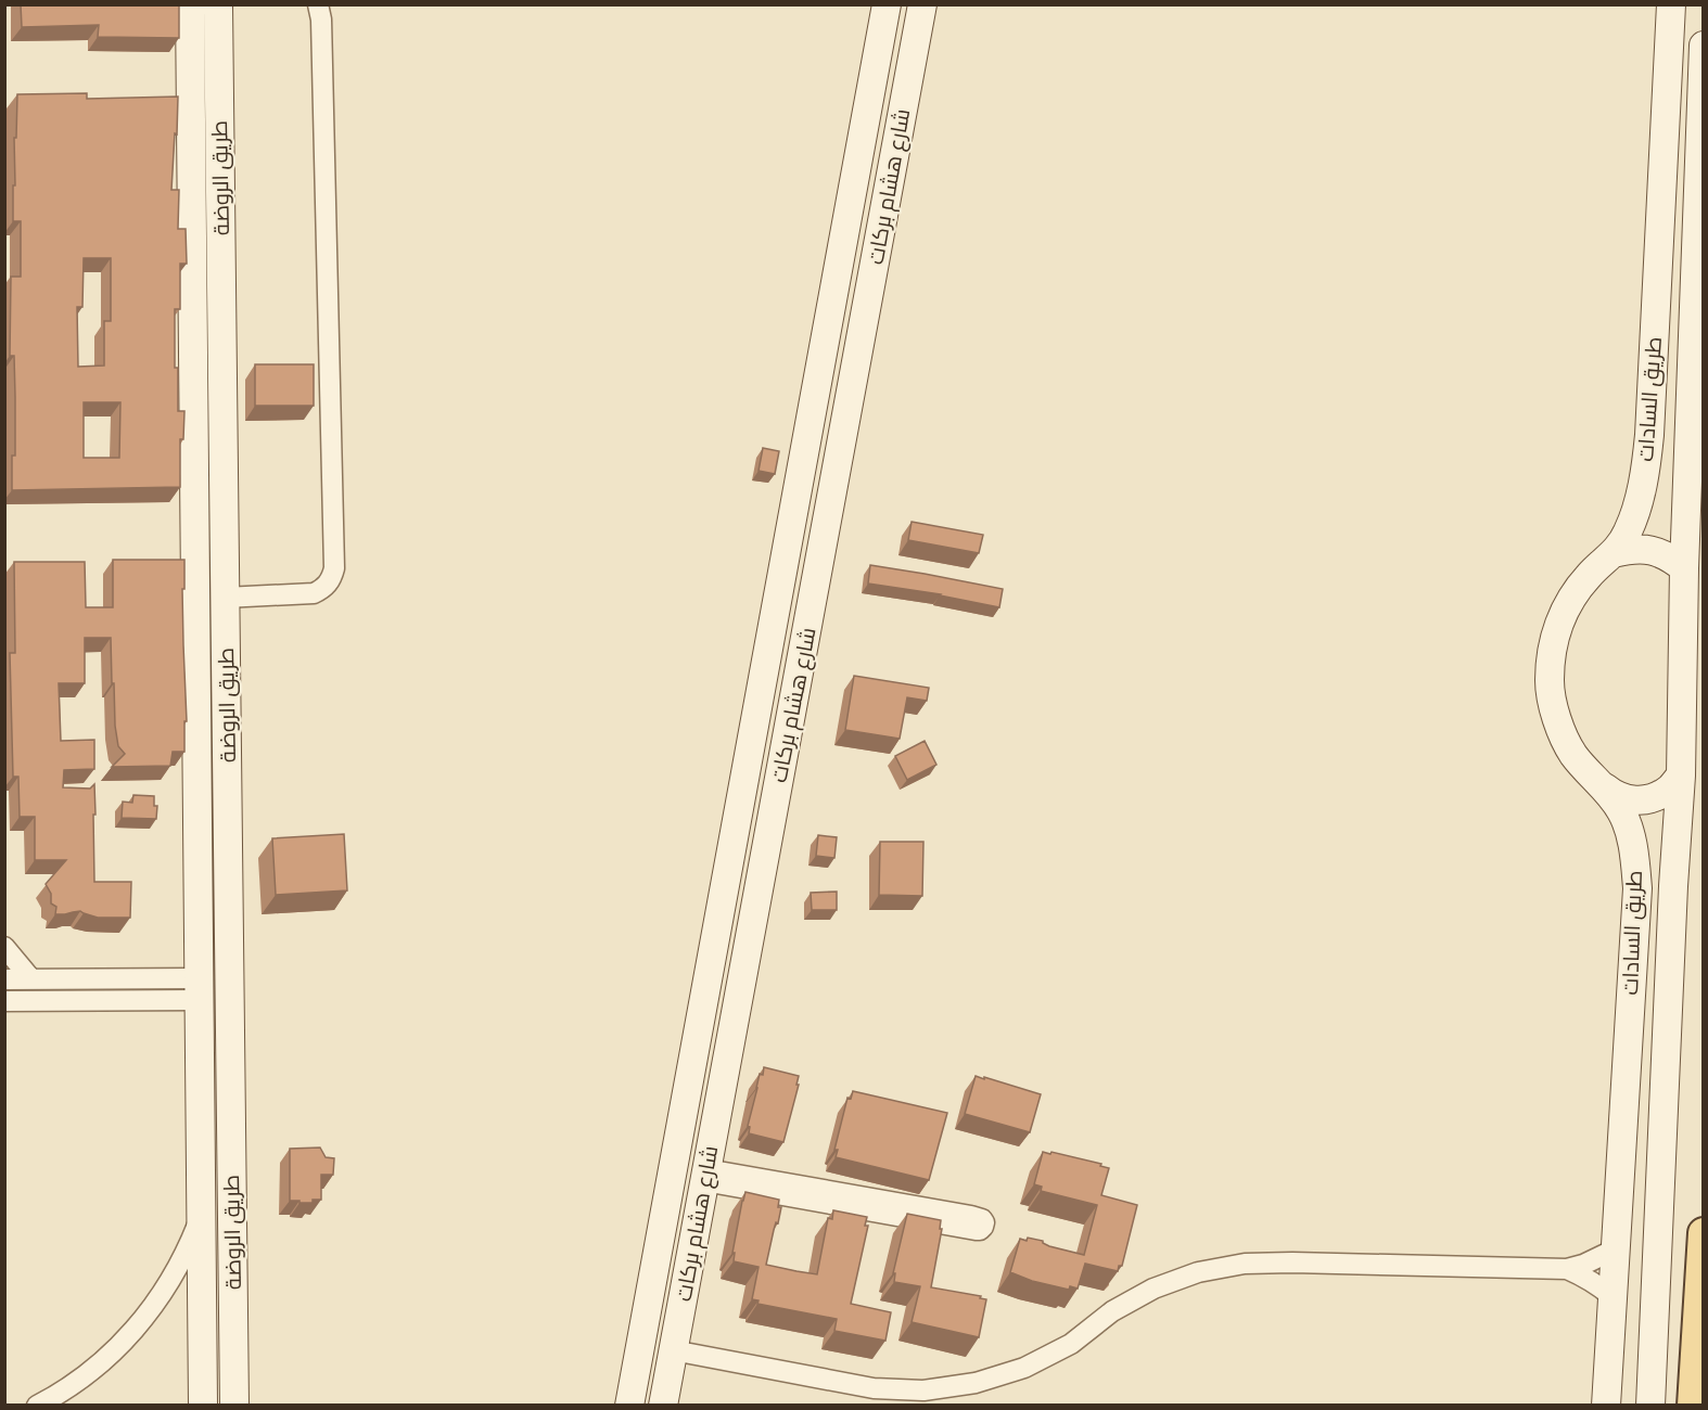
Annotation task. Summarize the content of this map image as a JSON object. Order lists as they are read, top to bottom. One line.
{"streets":{"street":["طريق الروضة","شارع هشام بركات","طريق السادات"]}}
